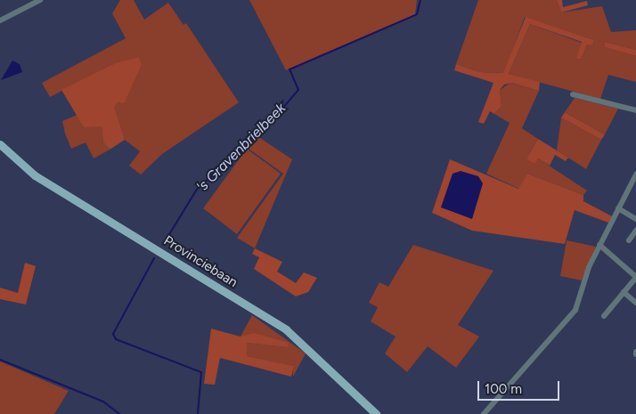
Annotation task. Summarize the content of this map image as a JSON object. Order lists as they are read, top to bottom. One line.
{"streets":{"main road":["Provinciebaan"]},"water":["'s Gravenbrielbeek"],"scale_bar":"100 m"}
